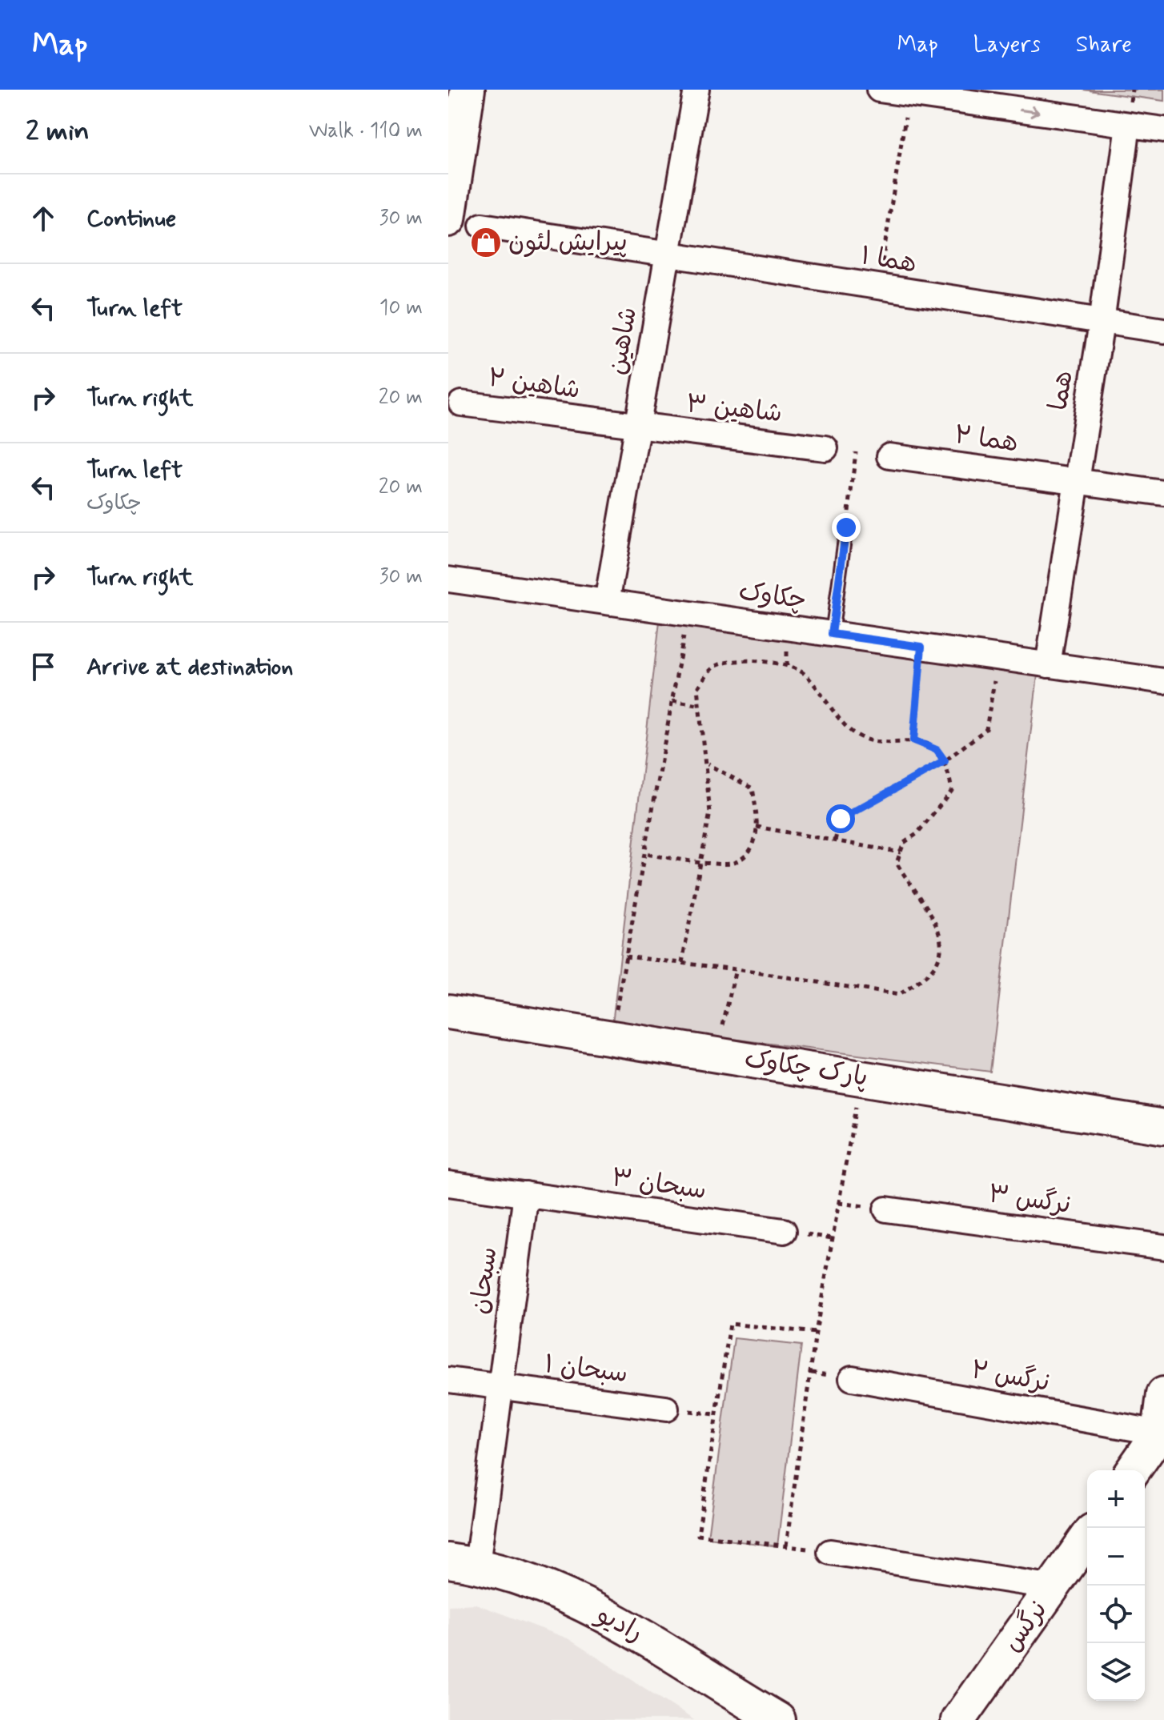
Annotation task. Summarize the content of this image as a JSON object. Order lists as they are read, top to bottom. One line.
{"streets":{"street":["هما ۱","شاهین","شاهین ۲","هما","شاهین ۳","هما ۲","چکاوک","پارک چکاوک","سبحان ۳","نرگس ۳","سبحان","سبحان ۱","نرگس ۲","رادیو","نرگس"]},"crossings":[["هما ۱","شاهین"],["هما ۱","هما"],["شاهین","شاهین ۲"],["شاهین","شاهین ۳"],["شاهین","چکاوک"],["شاهین ۲","شاهین ۳"],["هما","هما ۲"],["هما","چکاوک"],["سبحان ۳","سبحان"],["سبحان","سبحان ۱"],["سبحان","رادیو"]],"places":{"shop":["پیرایش لئون"]},"page":{"header":"Map","nav":["Map","Layers","Share"],"heading":["2 min","Walk · 110 m"],"list":[["Continue","30 m"],["Turn left","10 m"],["Turn right","20 m"],["Turn left","چکاوک","20 m"],["Turn right","30 m"],"Arrive at destination"],"map_buttons":["+","−"]}}
